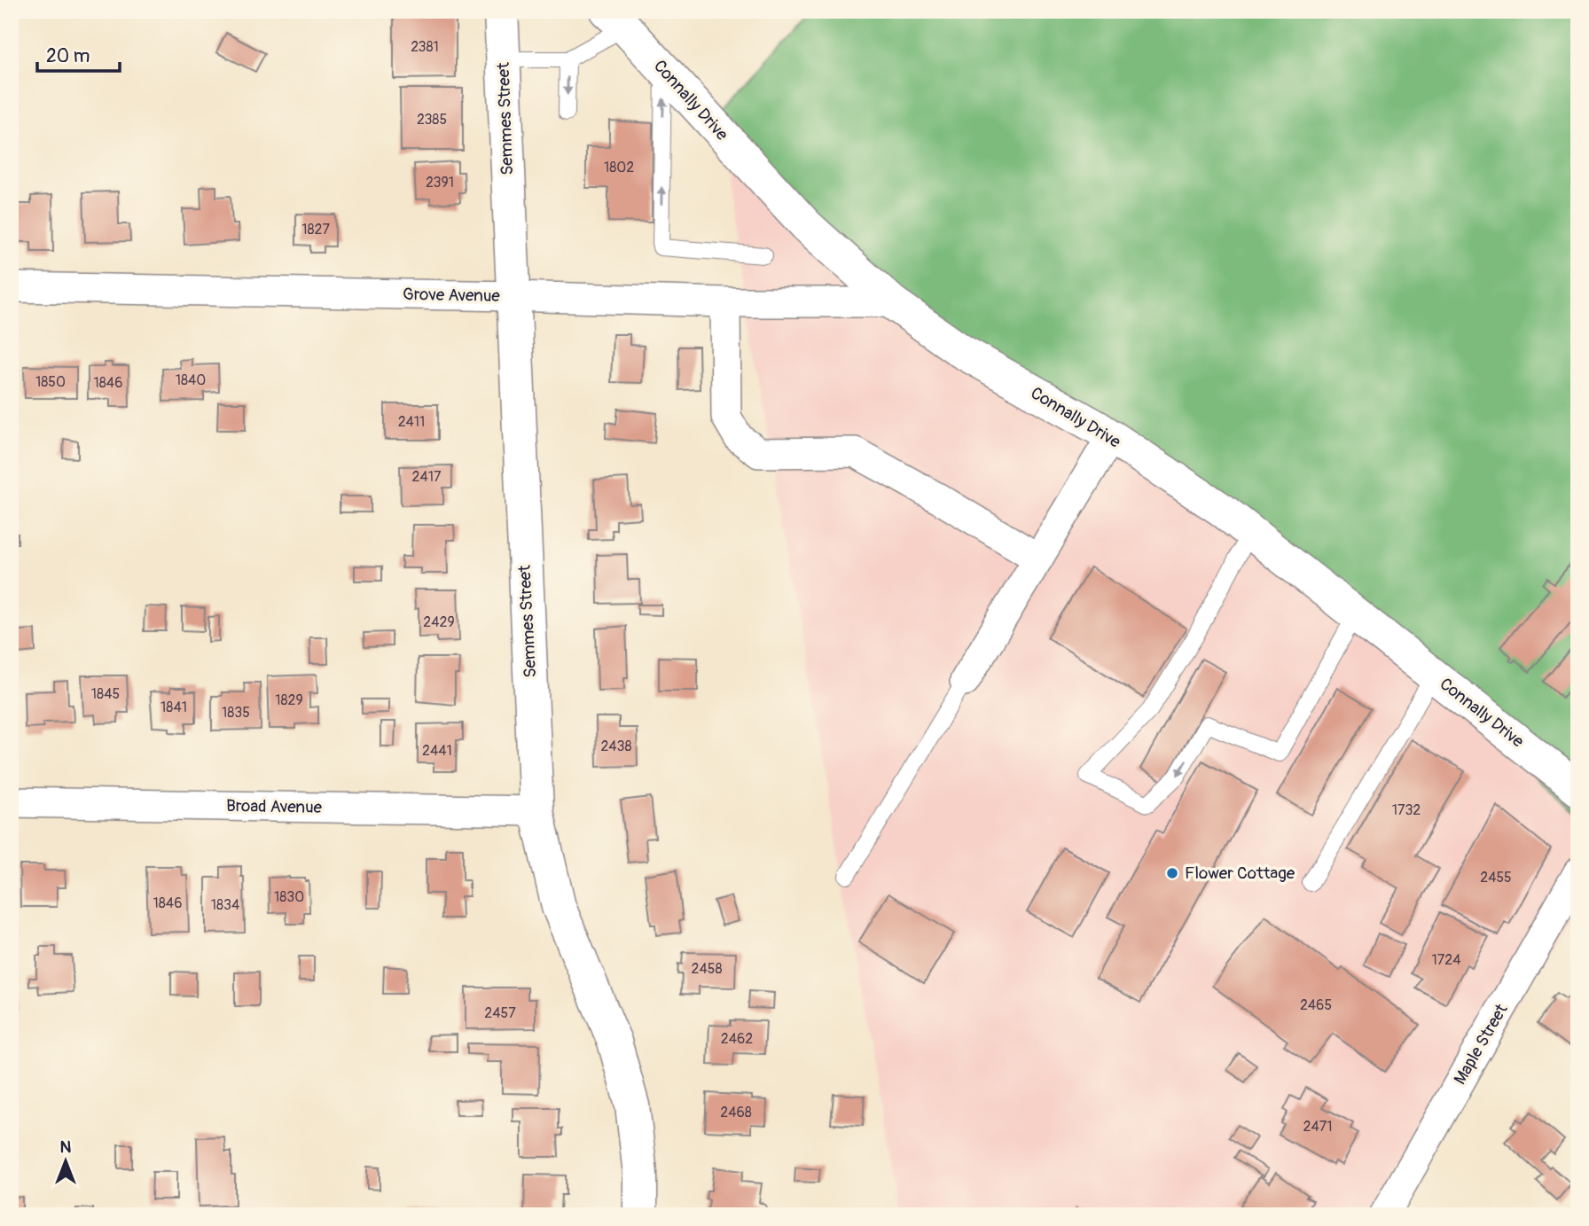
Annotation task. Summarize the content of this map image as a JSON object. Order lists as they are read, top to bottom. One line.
{"streets":{"street":["Connally Drive","Semmes Street","Grove Avenue","Broad Avenue","Maple Street"]},"crossings":[["Connally Drive","Grove Avenue"],["Semmes Street","Grove Avenue"],["Semmes Street","Broad Avenue"]],"places":["Flower Cottage"],"house_numbers":["2381","2385","1802","2391","1827","1840","1850","1846","2411","2417","2429","1845","1829","1841","1835","2438","2441","1732","2455","1830","1846","1834","1724","2458","2465","2457","2462","2468","2471"],"scale_bar":"20 m","north":"top"}
